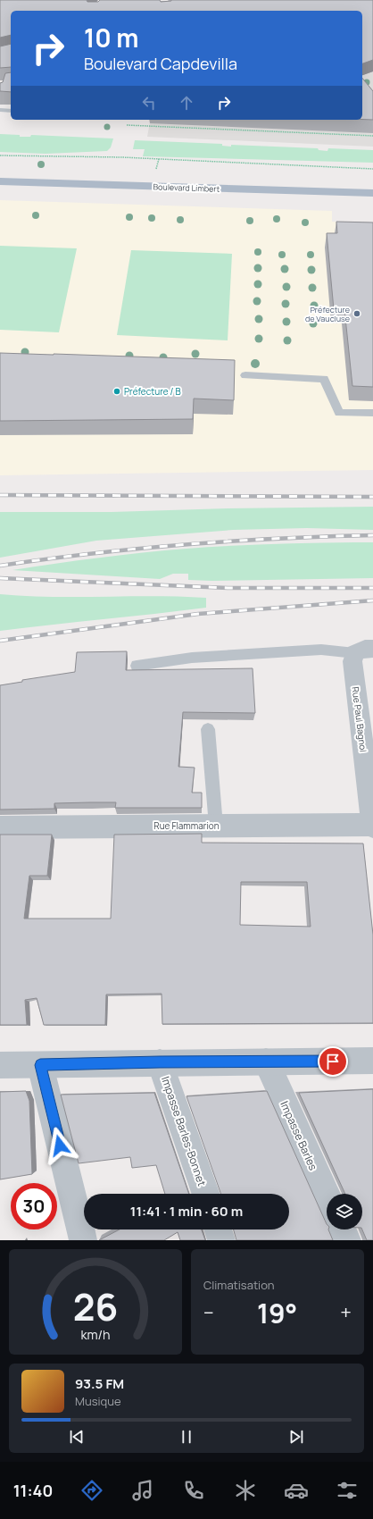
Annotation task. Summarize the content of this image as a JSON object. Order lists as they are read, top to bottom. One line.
{"streets":{"main road":["Boulevard Limbert"],"street":["Rue Paul Bagnol","Rue Flammarion","Impasse Barles-Bonnet","Impasse Barles"]},"crossings":[["Rue Paul Bagnol","Rue Flammarion"]],"places":["Préfecture de Vaucluse","Préfecture / B"],"page":{"turn":["10 m","Boulevard Capdevilla"],"limit":"30","trip":"11:41 · 1 min · 60 m","tile":"Climatisation","heat":["−","19°","+"],"song":["93.5 FM","Musique"],"tabs":"11:40","gauge":["26","km/h"]}}
